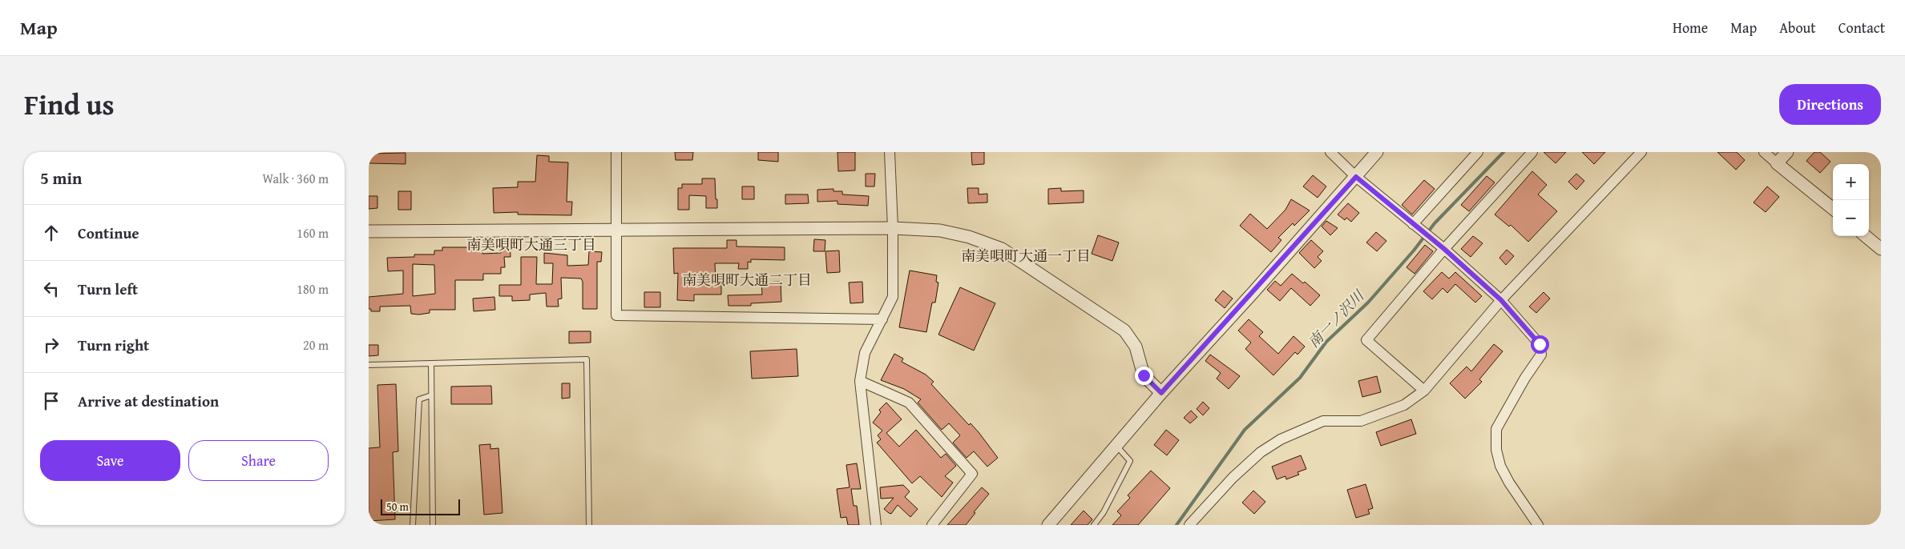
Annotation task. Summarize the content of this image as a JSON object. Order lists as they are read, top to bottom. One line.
{"districts":["南美唄町大通三丁目","南美唄町大通一丁目","南美唄町大通二丁目"],"water":["南一ノ沢川"],"scale_bar":"50 m","page":{"header":"Map","nav":["Home","Map","About","Contact"],"title":"Find us","buttons":["Directions",["Save","Share"]],"heading":["5 min","Walk · 360 m"],"map_buttons":["+","−"],"list":[["Continue","160 m"],["Turn left","180 m"],["Turn right","20 m"],"Arrive at destination"],"scale":"50 m"}}
